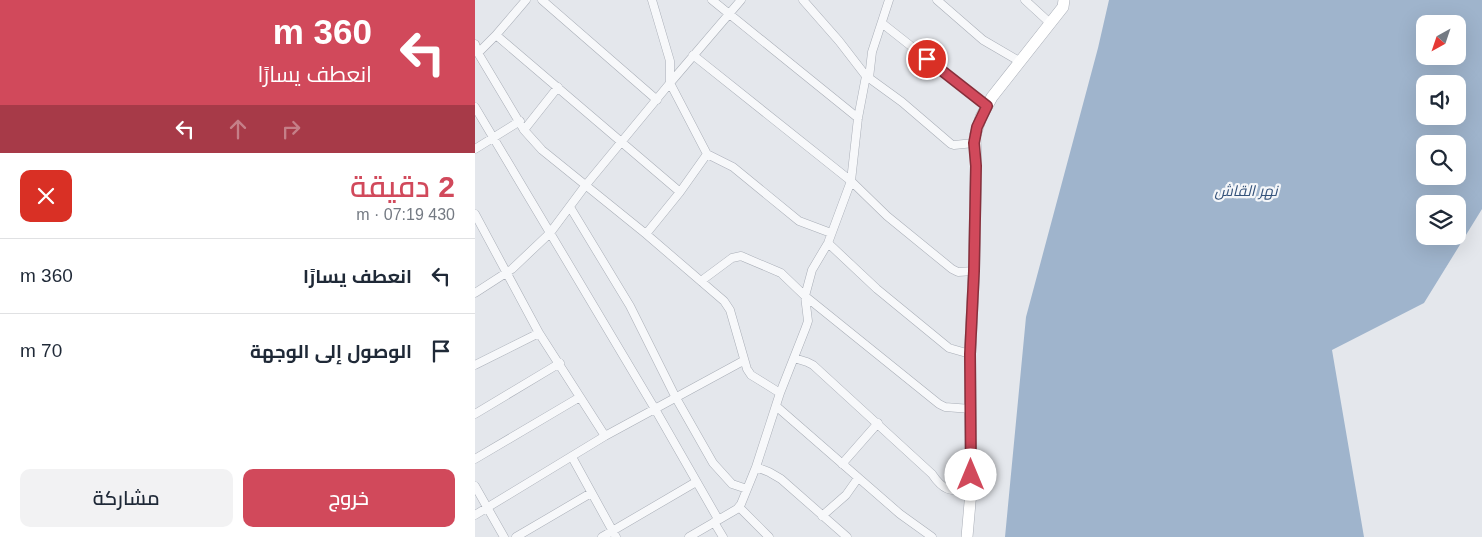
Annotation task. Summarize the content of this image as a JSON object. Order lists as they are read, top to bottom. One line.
{"water":["نهر القاش"],"north":"bottom left","page":{"turn":["360 m","انعطف يسارًا"],"heading":["2 دقيقة","430 m · 07:19"],"list":[{"name":"انعطف يسارًا","value":"360 m"},{"name":"الوصول إلى الوجهة","value":"70 m"}],"buttons":["خروج","مشاركة"]}}
